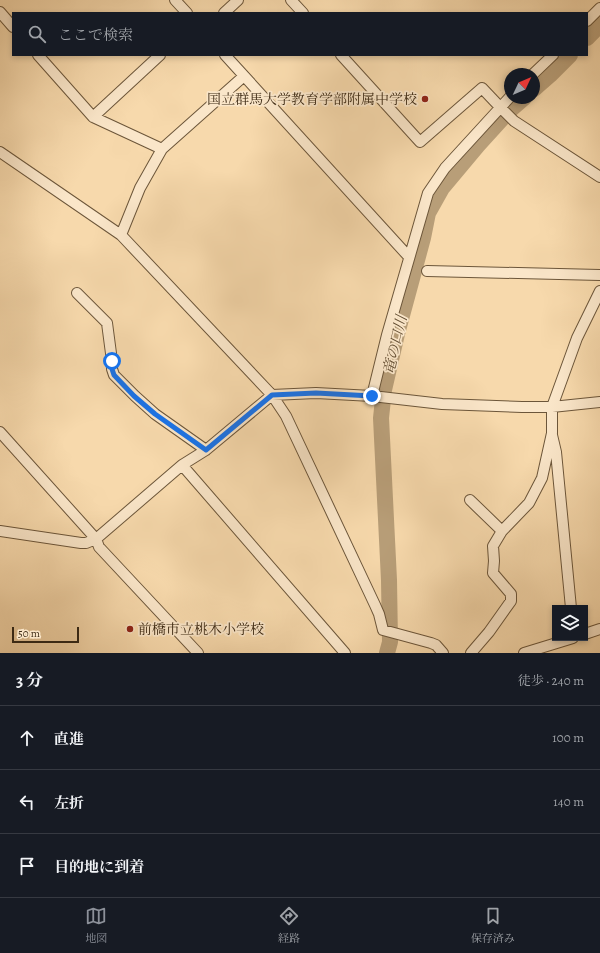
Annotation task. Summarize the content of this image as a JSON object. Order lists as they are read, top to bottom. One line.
{"water":["竜の口川"],"places":["国立群馬大学教育学部附属中学校","前橋市立桃木小学校"],"scale_bar":"50 m","north":"top right","page":{"search":"ここで検索","scale":"50 m","heading":["3 分","徒歩 · 240 m"],"list":[["直進","100 m"],["左折","140 m"],"目的地に到着"],"nav":["地図","経路","保存済み"]}}
